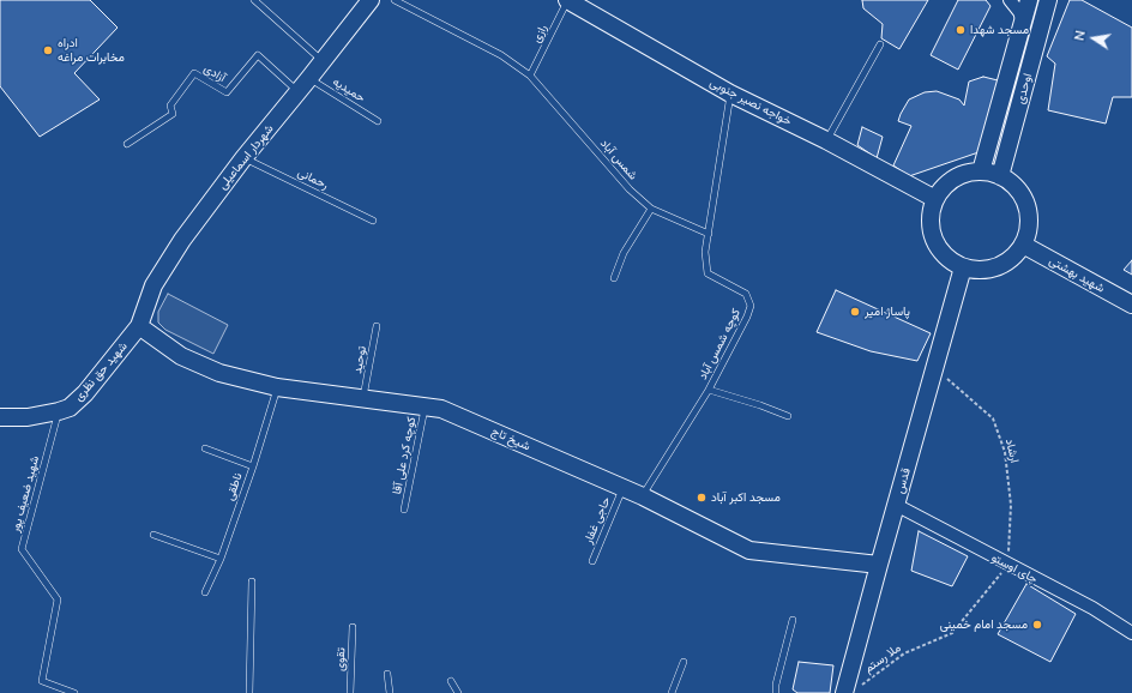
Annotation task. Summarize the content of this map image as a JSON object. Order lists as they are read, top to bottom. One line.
{"streets":{"street":["اوحدی","خواجه نصیر جنوبی","شهردار اسماعیلی","شهید بهشتی","شهید حق نظری","شیخ تاج","قدس","چای اوستو"],"lane":["رازی","آزادی","حمیدیه","شمس آباد","رحمانی","کوچه شمس آباد","توحید","کوچه کرد علی آقا","ناطقی","شهید ضعیف پور","حاجی غفار","تقوی"],"path":["ارشاد","ملا رستم"]},"crossings":[["رازی","خواجه نصیر جنوبی"],["رازی","شمس آباد"],["آزادی","شهردار اسماعیلی"],["اوحدی","خواجه نصیر جنوبی"],["اوحدی","شهید بهشتی"],["اوحدی","قدس"],["حمیدیه","شهردار اسماعیلی"],["خواجه نصیر جنوبی","شهید بهشتی"],["خواجه نصیر جنوبی","کوچه شمس آباد"],["خواجه نصیر جنوبی","قدس"],["شهردار اسماعیلی","رحمانی"],["شهردار اسماعیلی","شهید حق نظری"],["شهردار اسماعیلی","شیخ تاج"],["شمس آباد","کوچه شمس آباد"],["شهید بهشتی","قدس"],["کوچه شمس آباد","شیخ تاج"],["توحید","شیخ تاج"],["شهید حق نظری","شیخ تاج"],["شهید حق نظری","شهید ضعیف پور"],["شیخ تاج","کوچه کرد علی آقا"],["شیخ تاج","قدس"],["شیخ تاج","ناطقی"],["شیخ تاج","حاجی غفار"],["ارشاد","قدس"],["ارشاد","چای اوستو"],["ارشاد","ملا رستم"],["قدس","چای اوستو"],["قدس","ملا رستم"],["چای اوستو","ملا رستم"]],"places":["مسجد شهدا","ادراه مخابرات مراغه","پاساژ امیر","مسجد اکبر آباد","مسجد امام خمینی"],"north":"left"}
